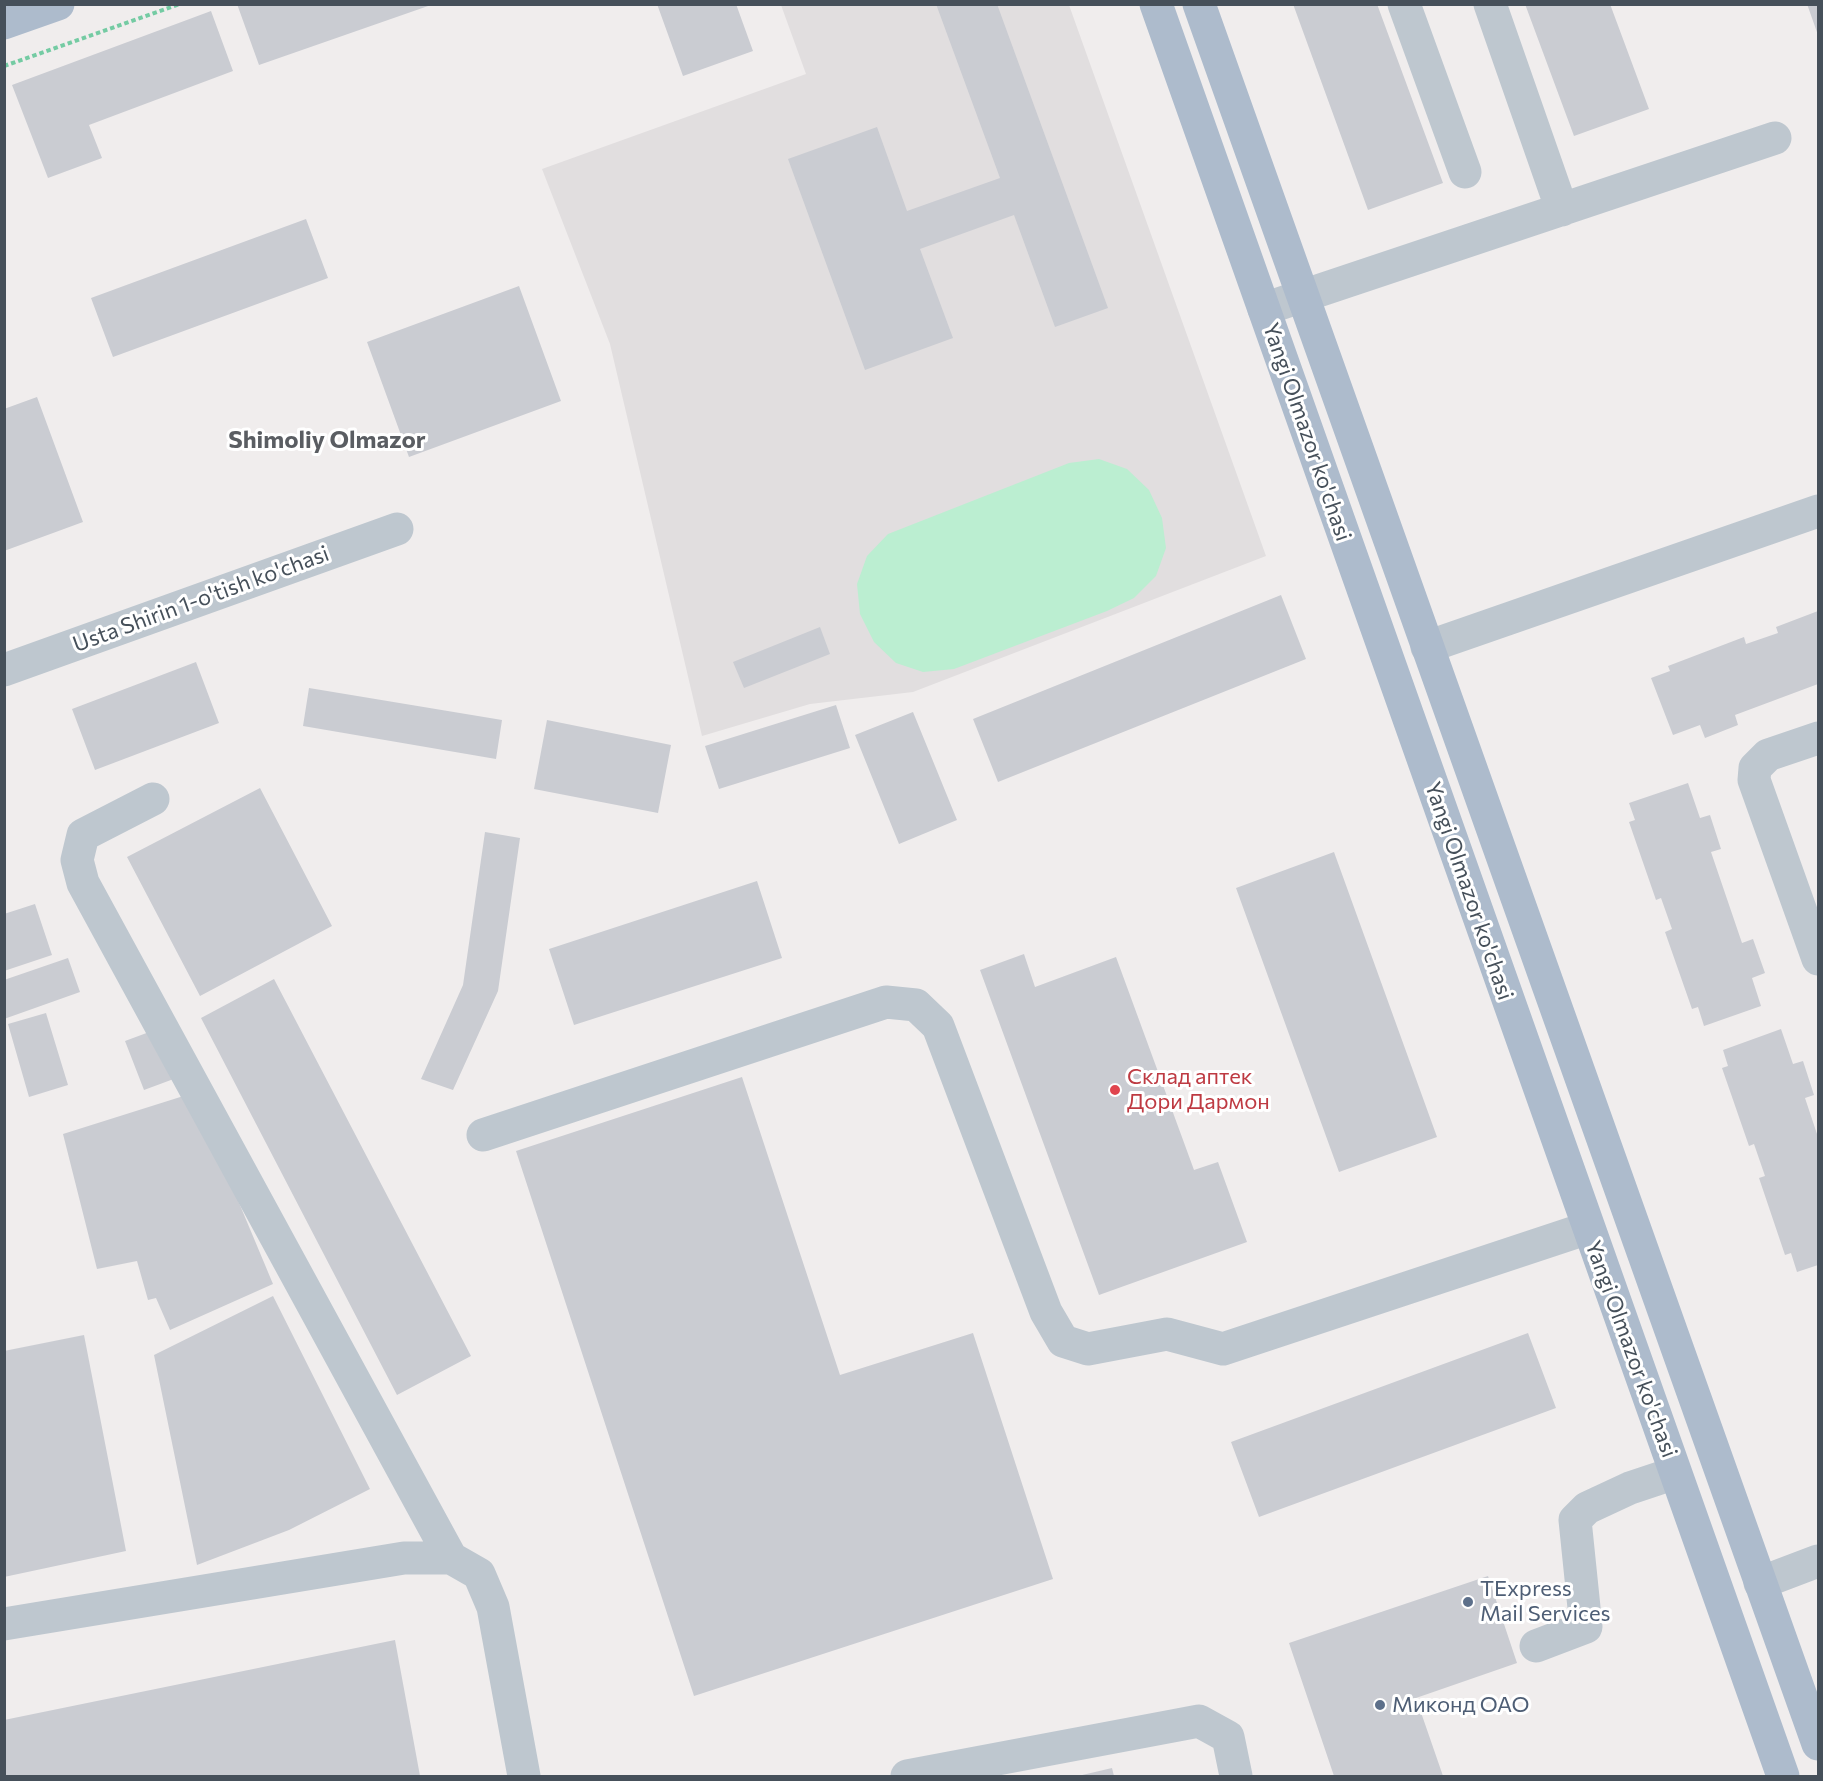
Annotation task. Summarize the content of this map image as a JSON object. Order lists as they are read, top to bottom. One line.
{"streets":{"main road":["Yangi Olmazor ko'chasi"],"street":["Usta Shirin 1-o'tish ko'chasi"]},"districts":["Shimoliy Olmazor"],"places":["Склад аптек Дори Дармон","TExpress Mail Services","Миконд ОАО"]}
